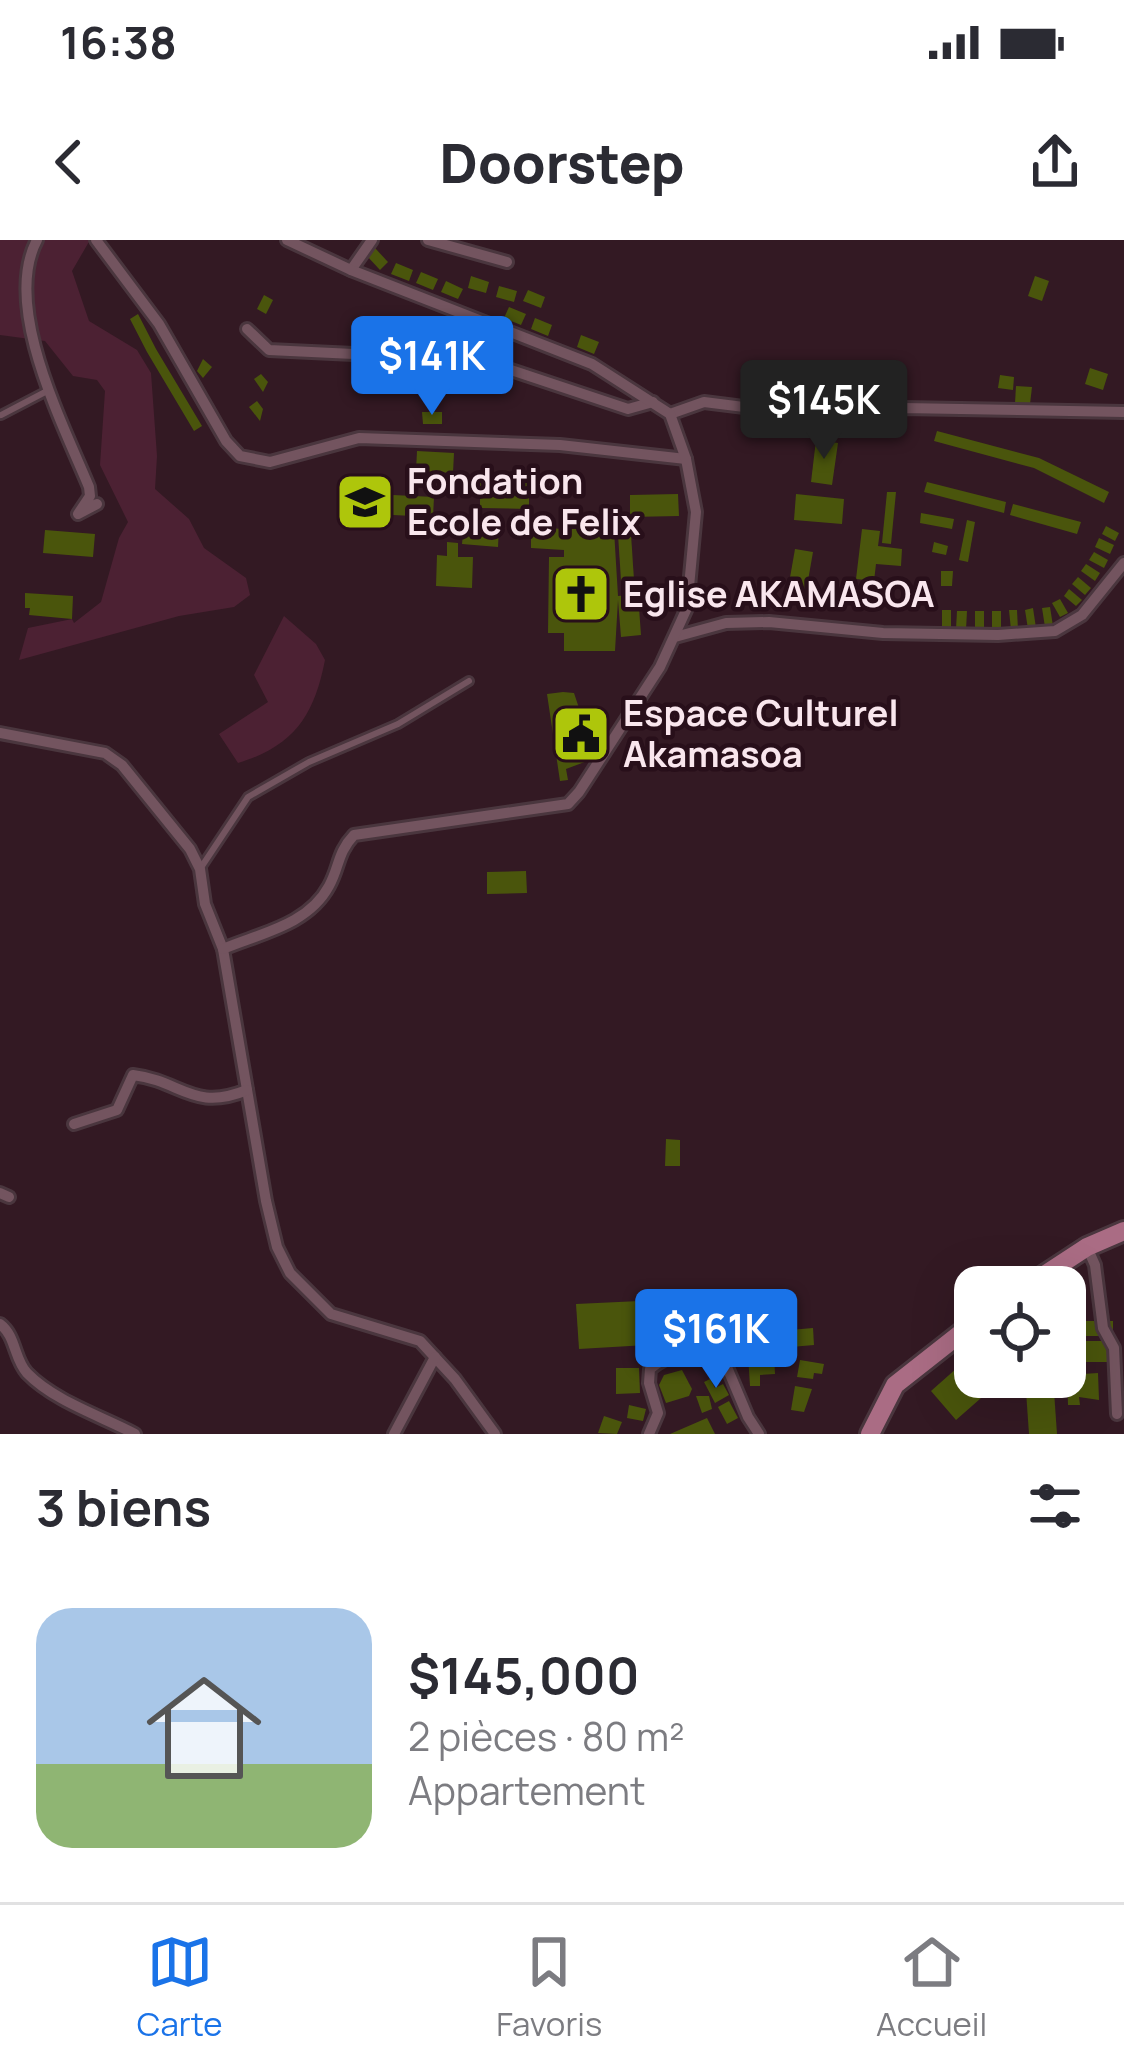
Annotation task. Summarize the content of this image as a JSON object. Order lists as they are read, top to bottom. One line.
{"places":{"school or university":["Fondation Ecole de Felix"],"church":["Eglise AKAMASOA"],"public building":["Espace Culturel Akamasoa"]},"page":{"status":"16:38","header":"Doorstep","price":["$141K","$145K","$161K"],"heading":"3 biens","list":[{"name":"$145,000","note":"2 pièces · 80 m² · Appartement"}],"tabs":["Carte","Favoris","Accueil"]}}
